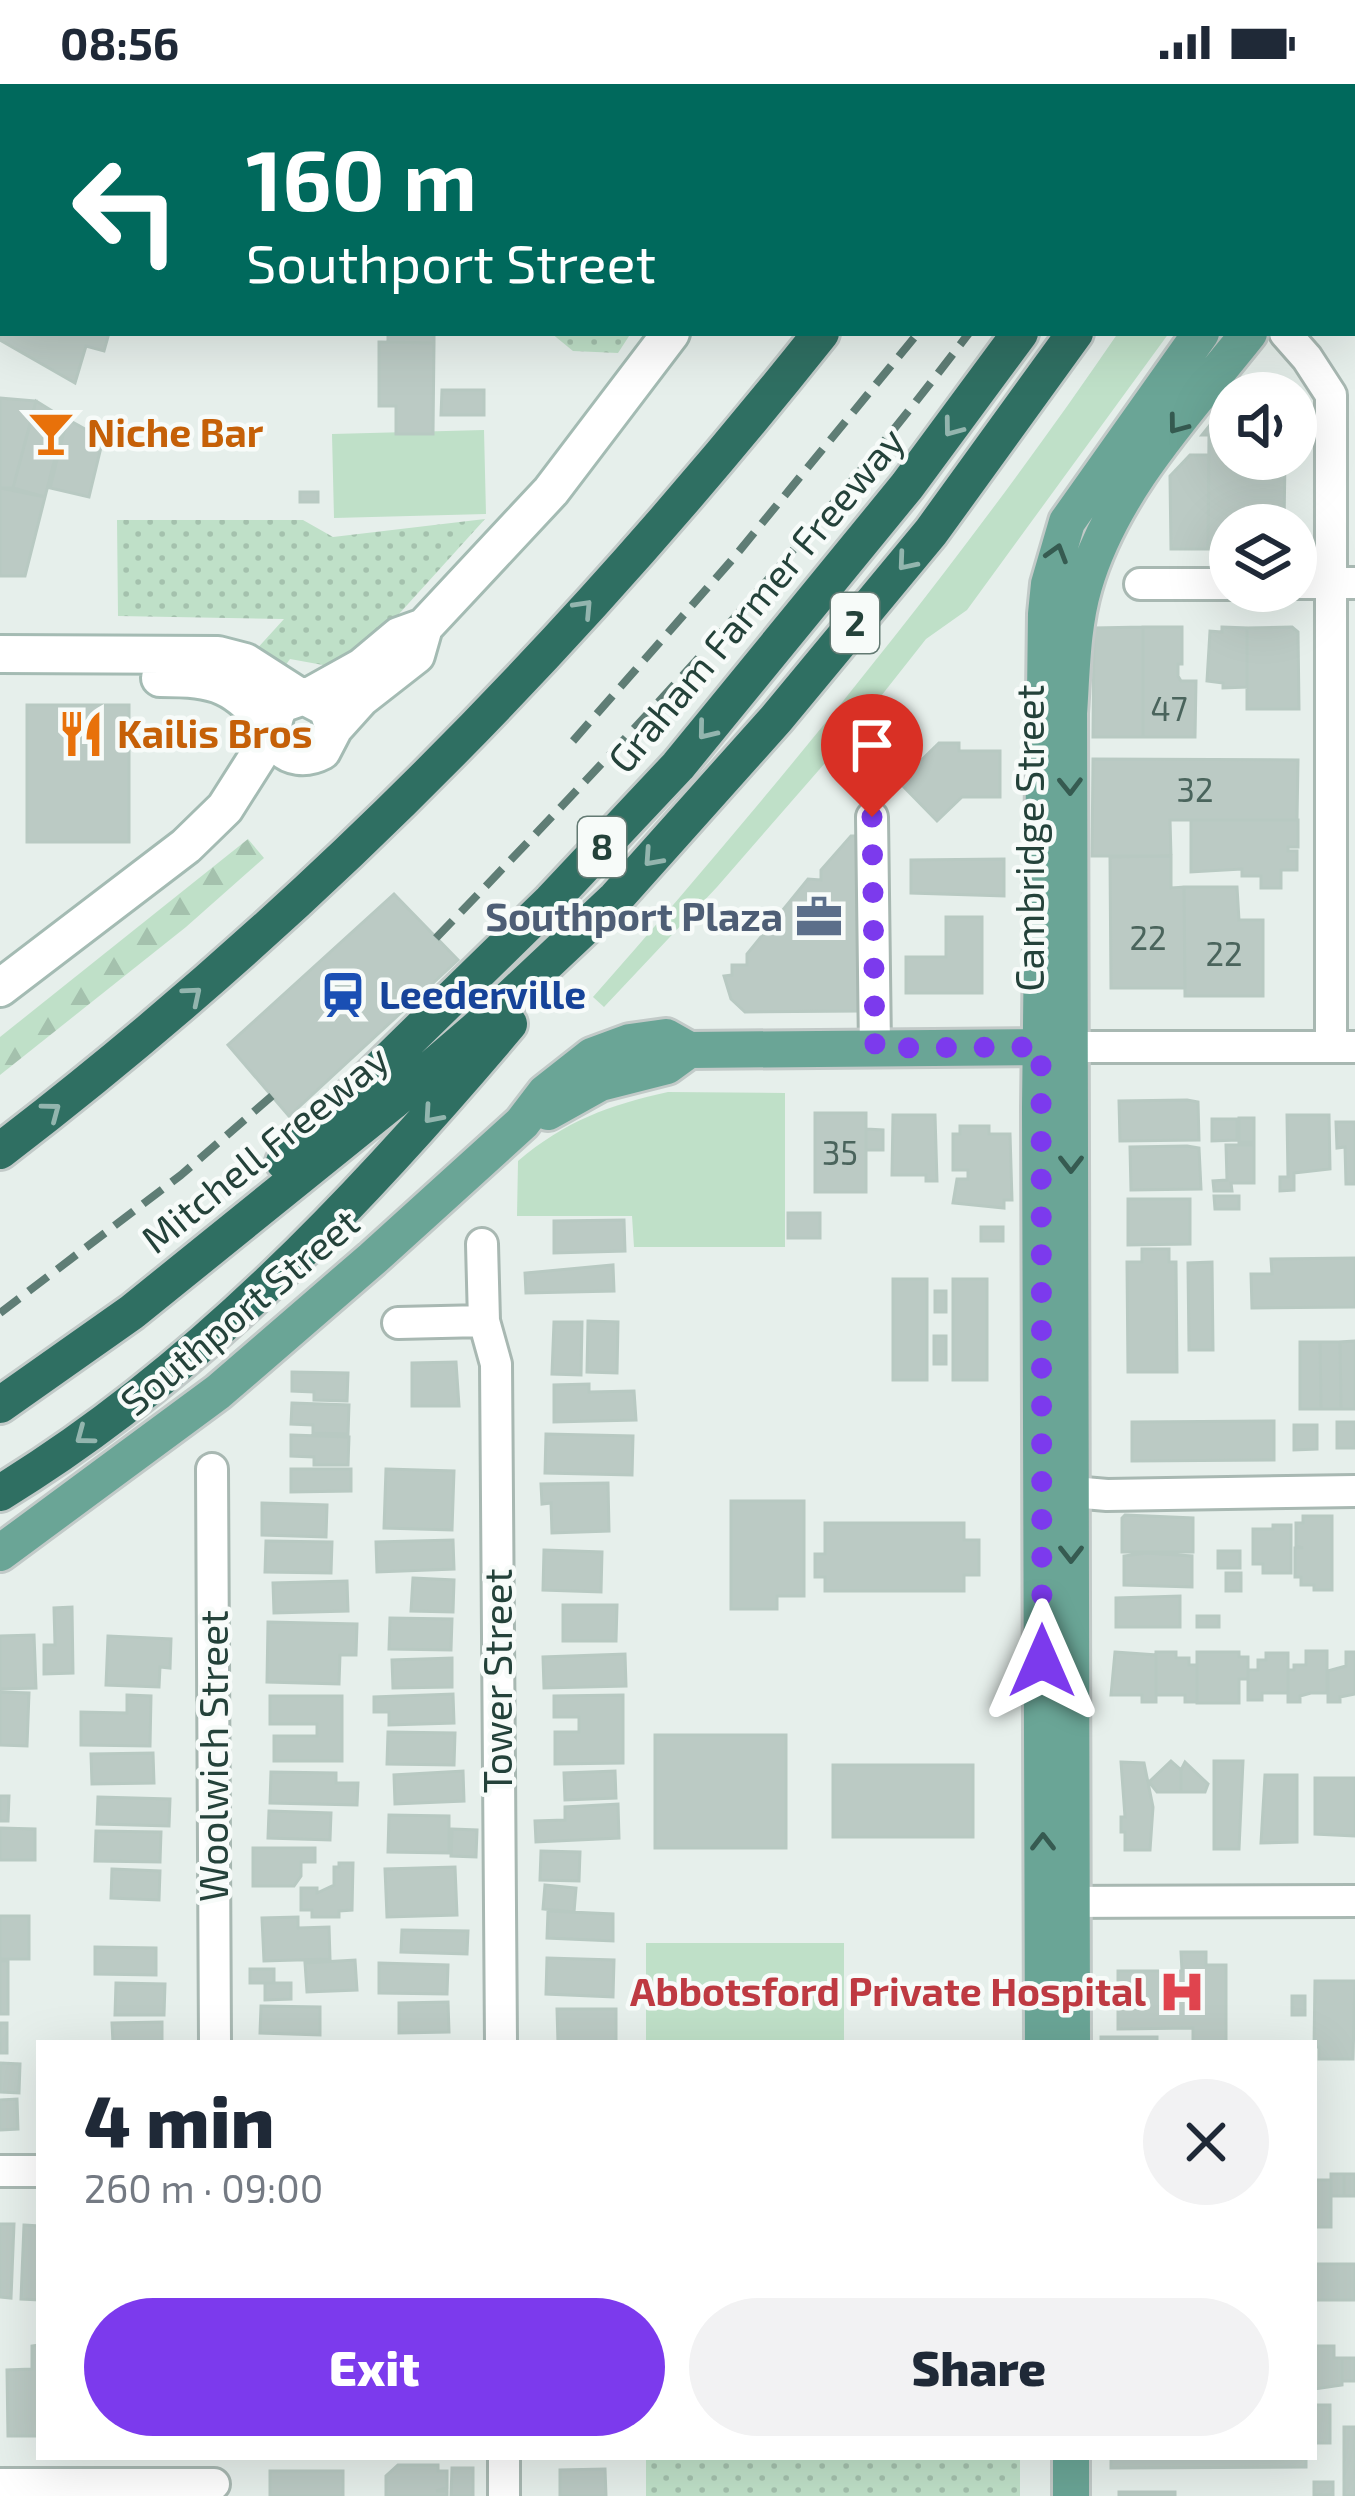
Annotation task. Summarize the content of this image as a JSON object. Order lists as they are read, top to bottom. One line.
{"streets":{"highway":["Graham Farmer Freeway","2","8","Mitchell Freeway"],"main road":["Cambridge Street","Southport Street"],"street":["Tower Street","Woolwich Street"]},"crossings":[["Graham Farmer Freeway","Mitchell Freeway"],["Cambridge Street","Southport Street"]],"places":{"bar":["Niche Bar"],"restaurant":["Kailis Bros"],"office":["Southport Plaza"],"station":["Leederville"],"hospital":["Abbotsford Private Hospital"]},"house_numbers":["47","32","22","22","35"],"page":{"status":"08:56","turn":["160 m","Southport Street"],"heading":["4 min","260 m · 09:00"],"buttons":["Exit","Share"]}}
